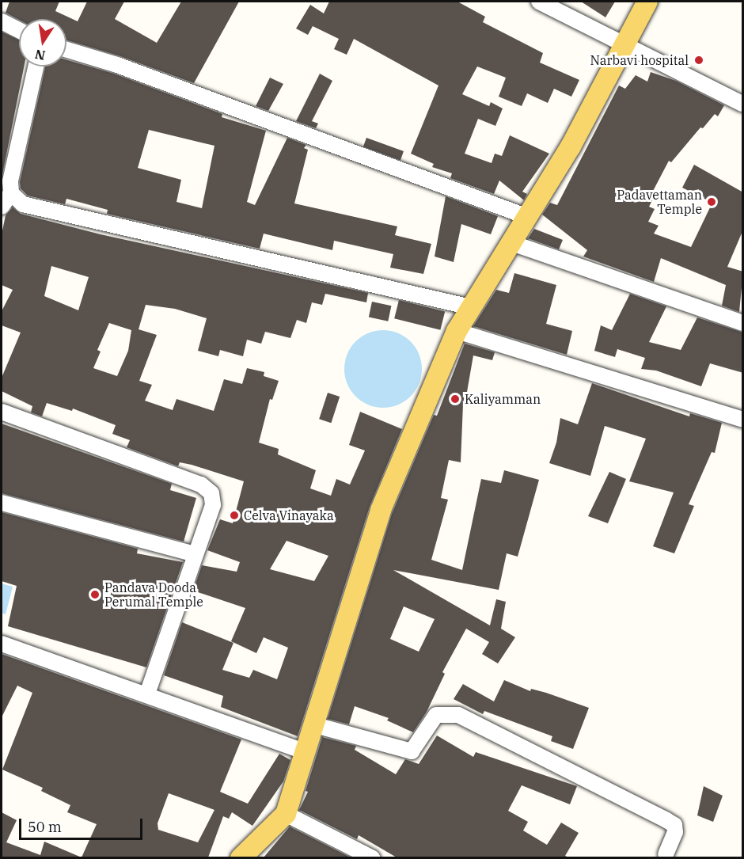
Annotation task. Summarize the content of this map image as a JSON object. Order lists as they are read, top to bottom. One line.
{"places":["Narbavi hospital","Padavettaman Temple","Kaliyamman","Celva Vinayaka","Pandava Dooda Perumal Temple"],"scale_bar":"50 m","north":"bottom"}
